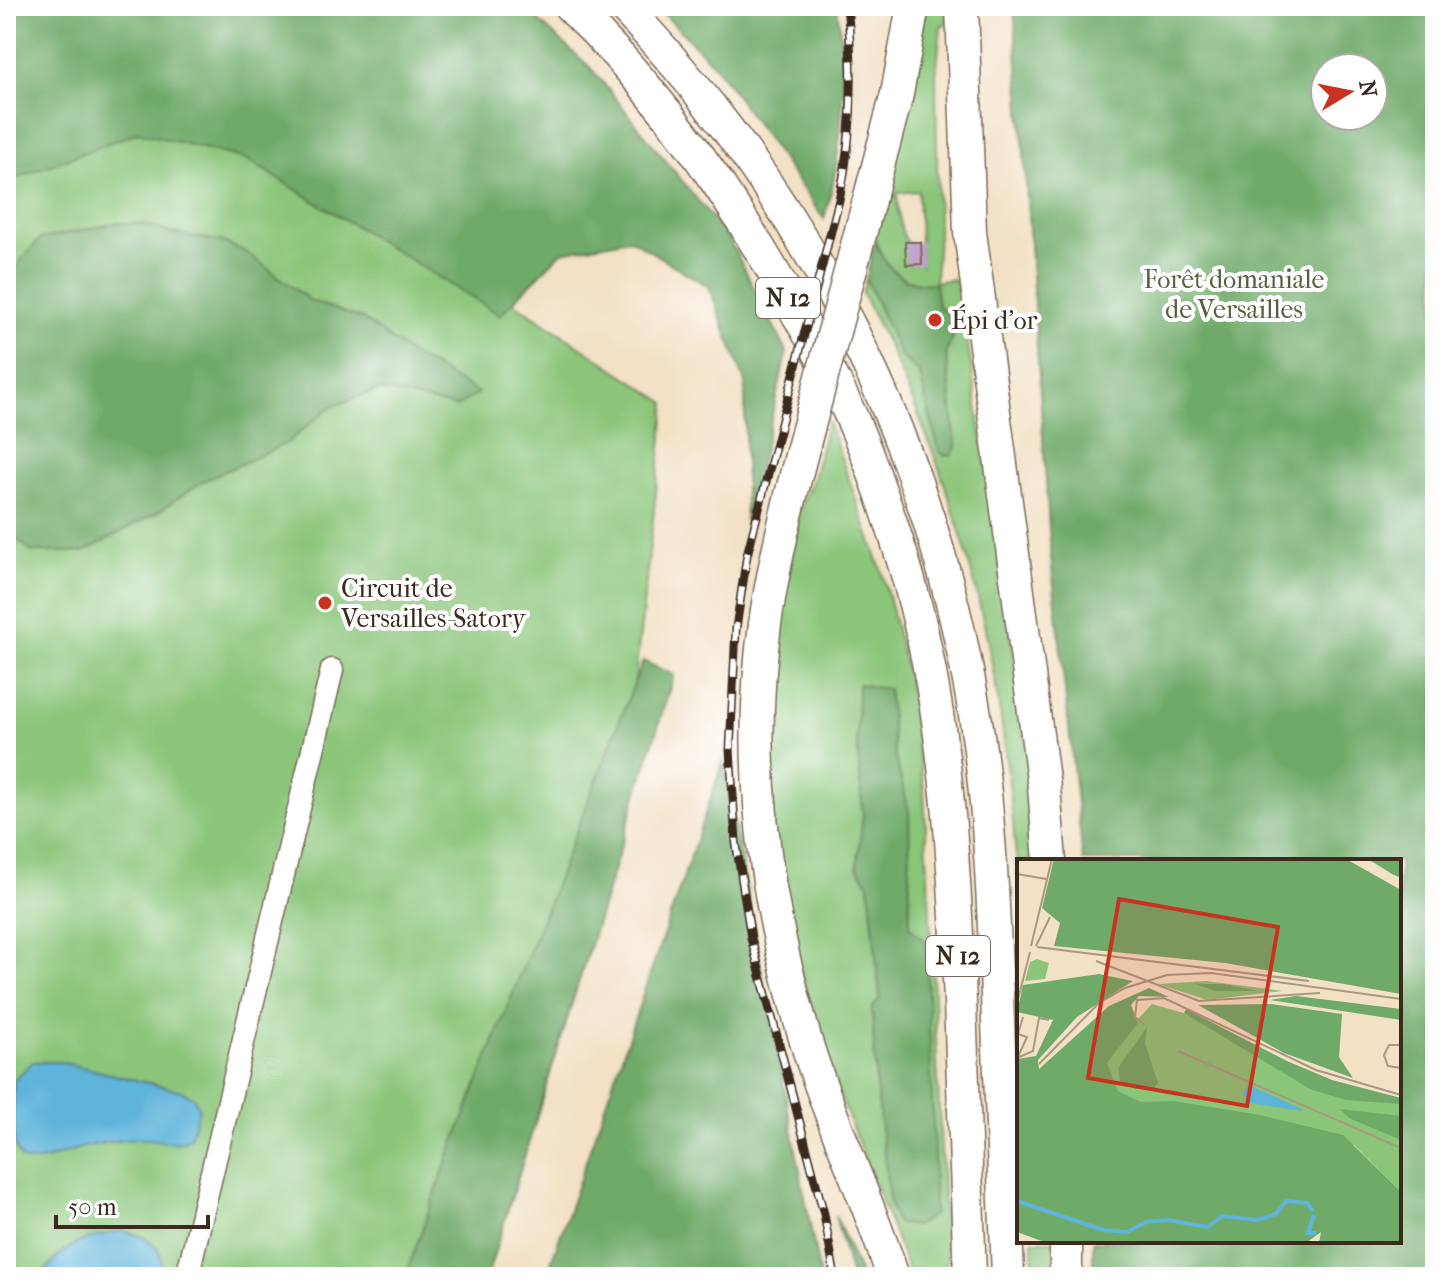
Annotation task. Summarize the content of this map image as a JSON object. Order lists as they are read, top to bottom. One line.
{"streets":{"highway":["N 12"]},"parks":["Forêt domaniale de Versailles"],"places":["Épi d'or","Circuit de Versailles-Satory"],"scale_bar":"50 m","north":"right"}
